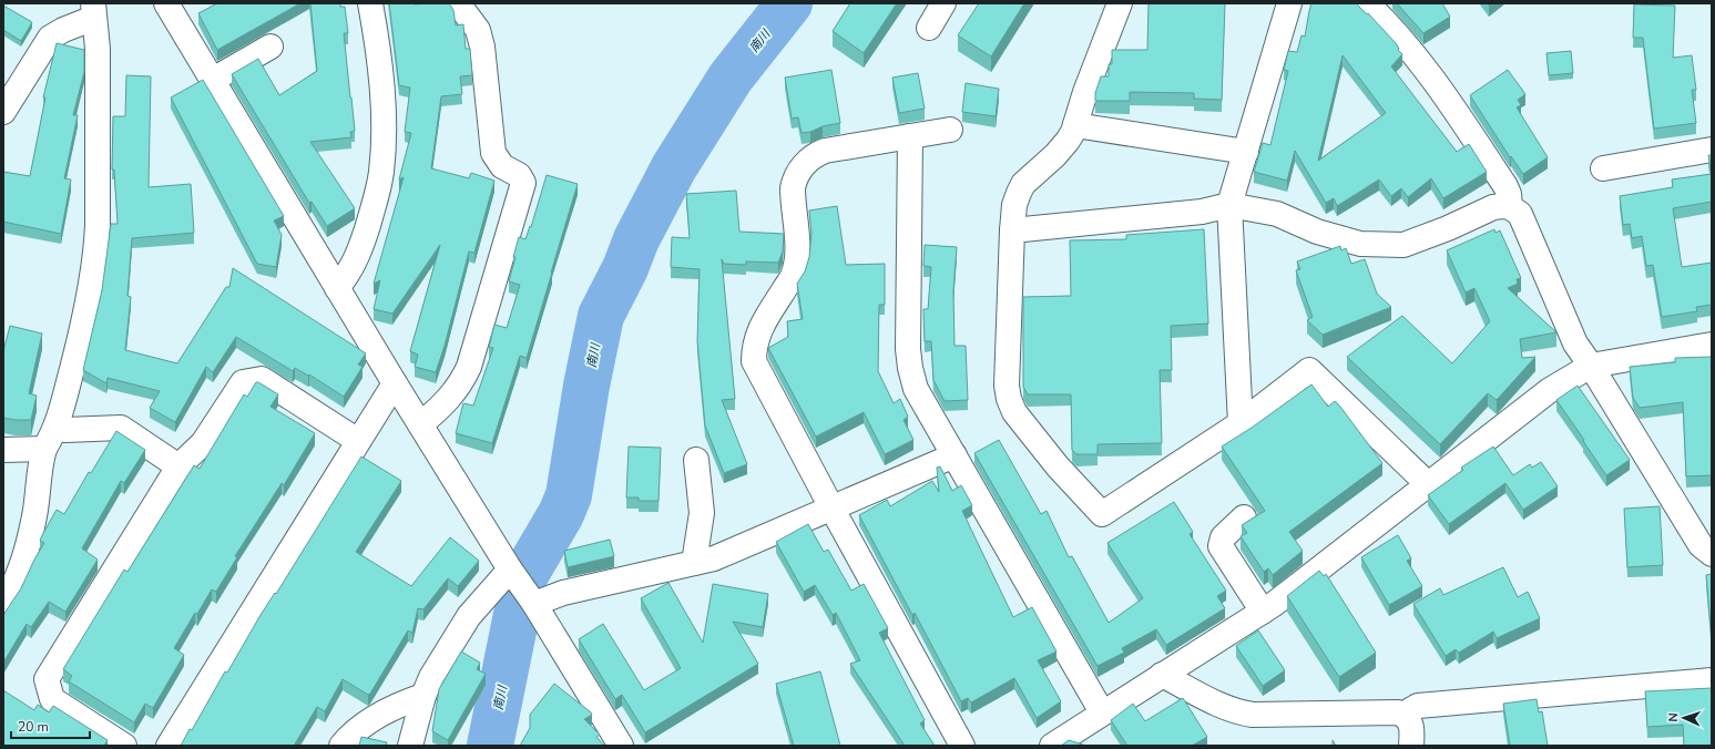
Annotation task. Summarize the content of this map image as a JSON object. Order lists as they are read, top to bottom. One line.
{"water":["南川"],"scale_bar":"20 m","north":"left"}
